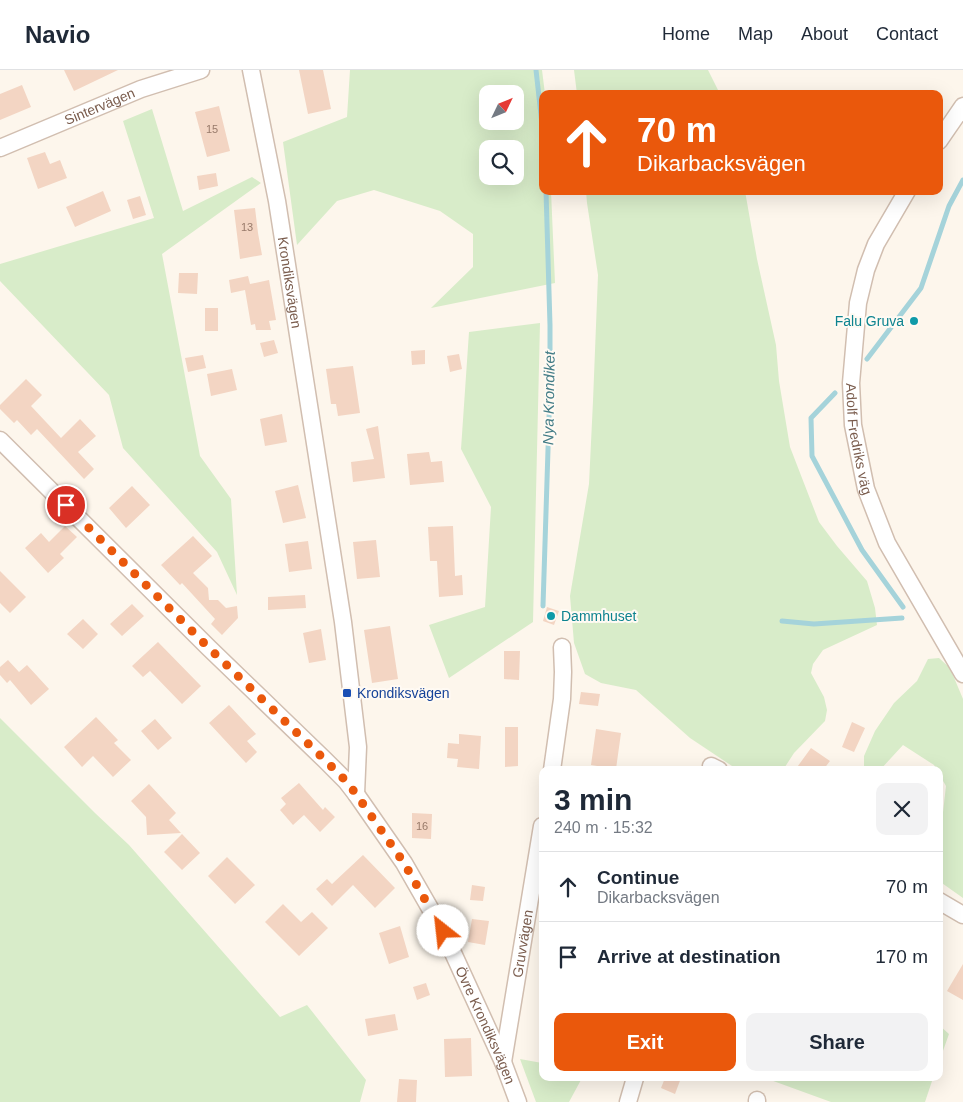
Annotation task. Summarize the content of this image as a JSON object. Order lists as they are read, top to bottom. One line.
{"streets":{"street":["Sintervägen","Krondiksvägen","Adolf Fredriks väg","Gruvvägen","Övre Krondiksvägen"]},"crossings":[["Krondiksvägen","Övre Krondiksvägen"],["Gruvvägen","Övre Krondiksvägen"]],"water":["Nya Krondiket"],"places":{"other":["Falu Gruva","Dammhuset"],"transit":["Krondiksvägen"]},"house_numbers":["15","13","16"],"north":"top right","page":{"header":"Navio","nav":["Home","Map","About","Contact"],"turn":["70 m","Dikarbacksvägen"],"heading":["3 min","240 m · 15:32"],"list":[{"name":"Continue","note":"Dikarbacksvägen","value":"70 m"},{"name":"Arrive at destination","value":"170 m"}],"buttons":["Exit","Share"]}}
